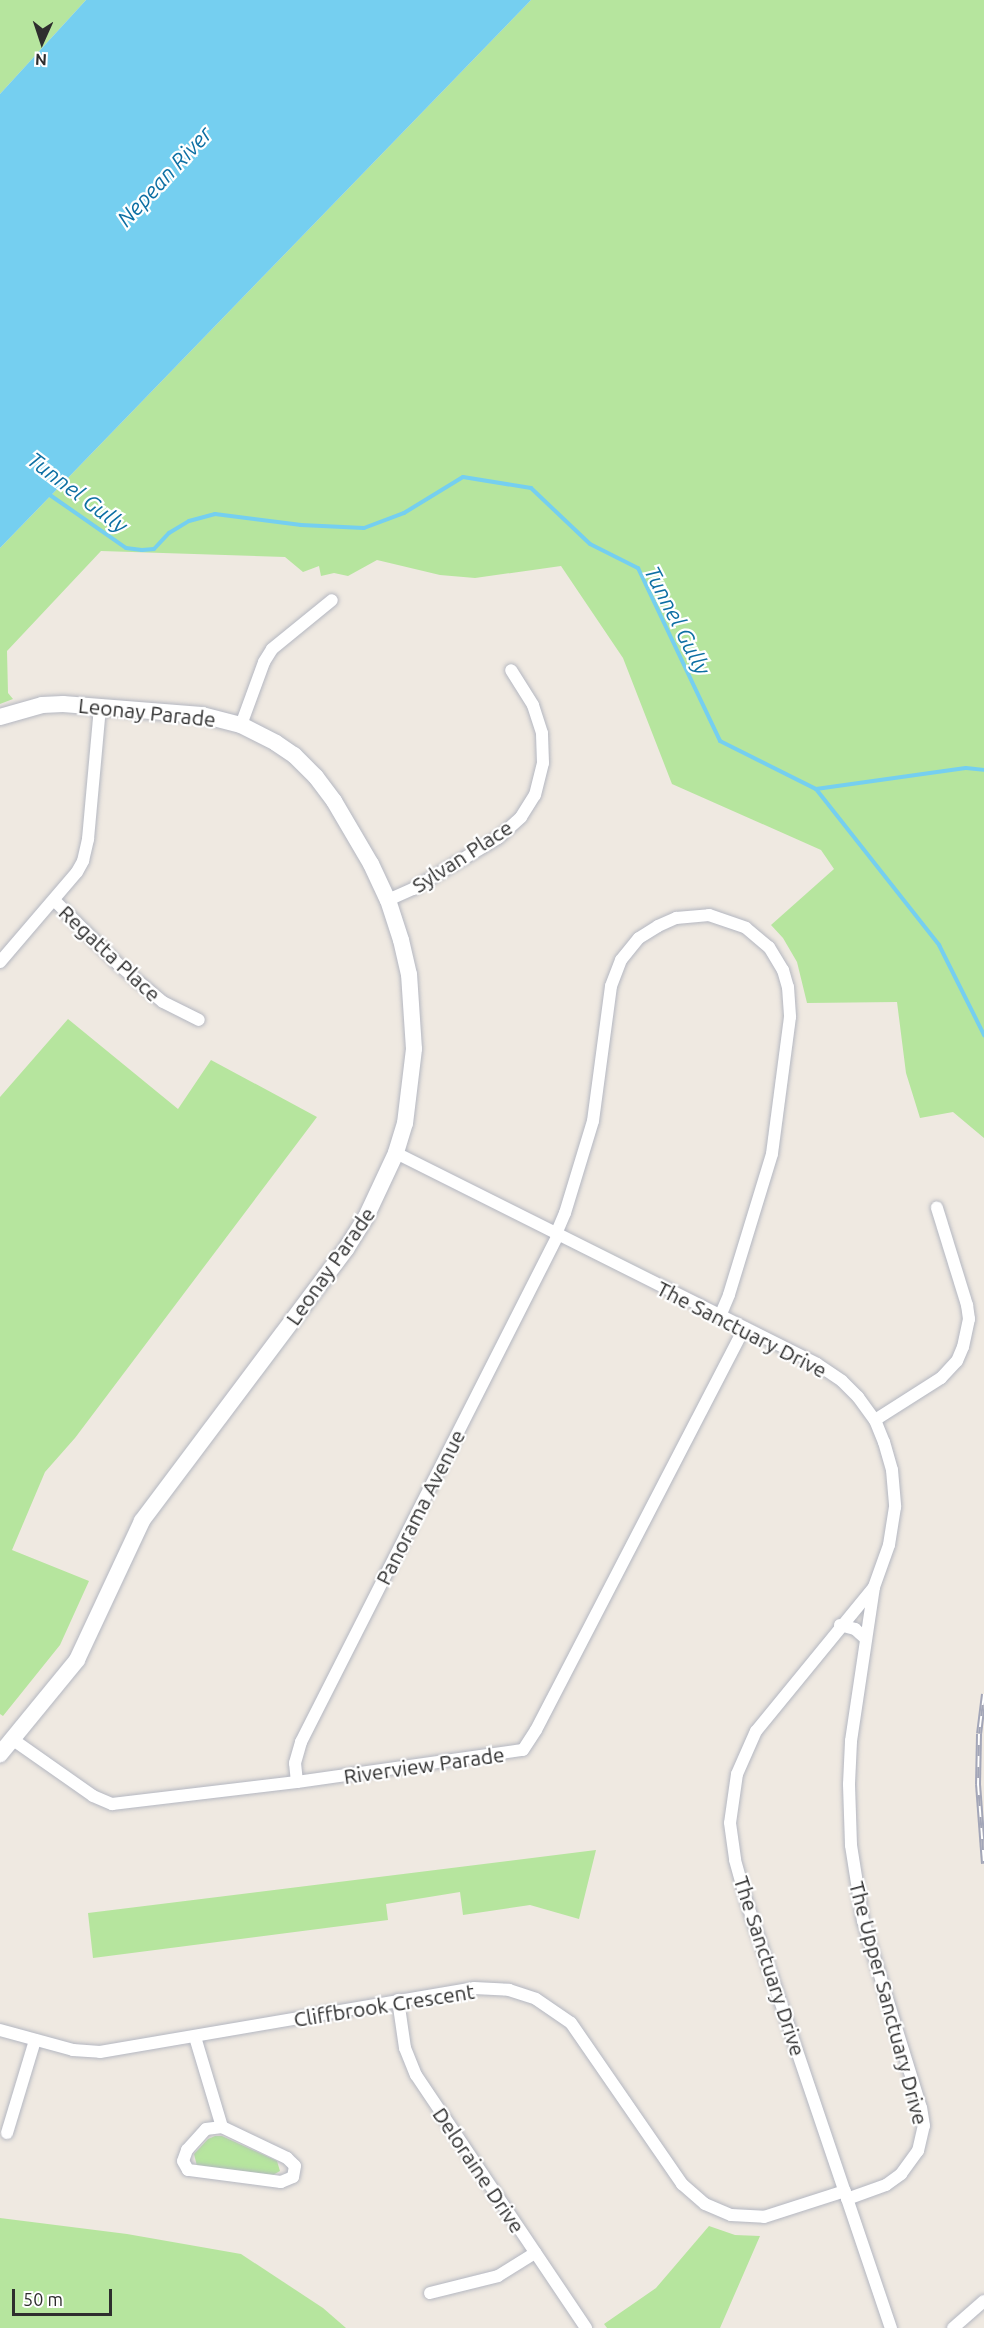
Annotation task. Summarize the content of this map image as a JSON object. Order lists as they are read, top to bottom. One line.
{"streets":{"street":["Leonay Parade","Sylvan Place","Regatta Place","The Sanctuary Drive","Panorama Avenue","Riverview Parade","The Upper Sanctuary Drive","Cliffbrook Crescent","Deloraine Drive"]},"crossings":[["Leonay Parade","Sylvan Place"],["Leonay Parade","The Sanctuary Drive"],["Leonay Parade","Riverview Parade"],["The Sanctuary Drive","Panorama Avenue"],["The Sanctuary Drive","Riverview Parade"],["The Sanctuary Drive","The Upper Sanctuary Drive"],["The Sanctuary Drive","Cliffbrook Crescent"],["Panorama Avenue","Riverview Parade"],["The Upper Sanctuary Drive","Cliffbrook Crescent"],["Cliffbrook Crescent","Deloraine Drive"]],"water":["Nepean River","Tunnel Gully"],"scale_bar":"50 m","north":"bottom"}
